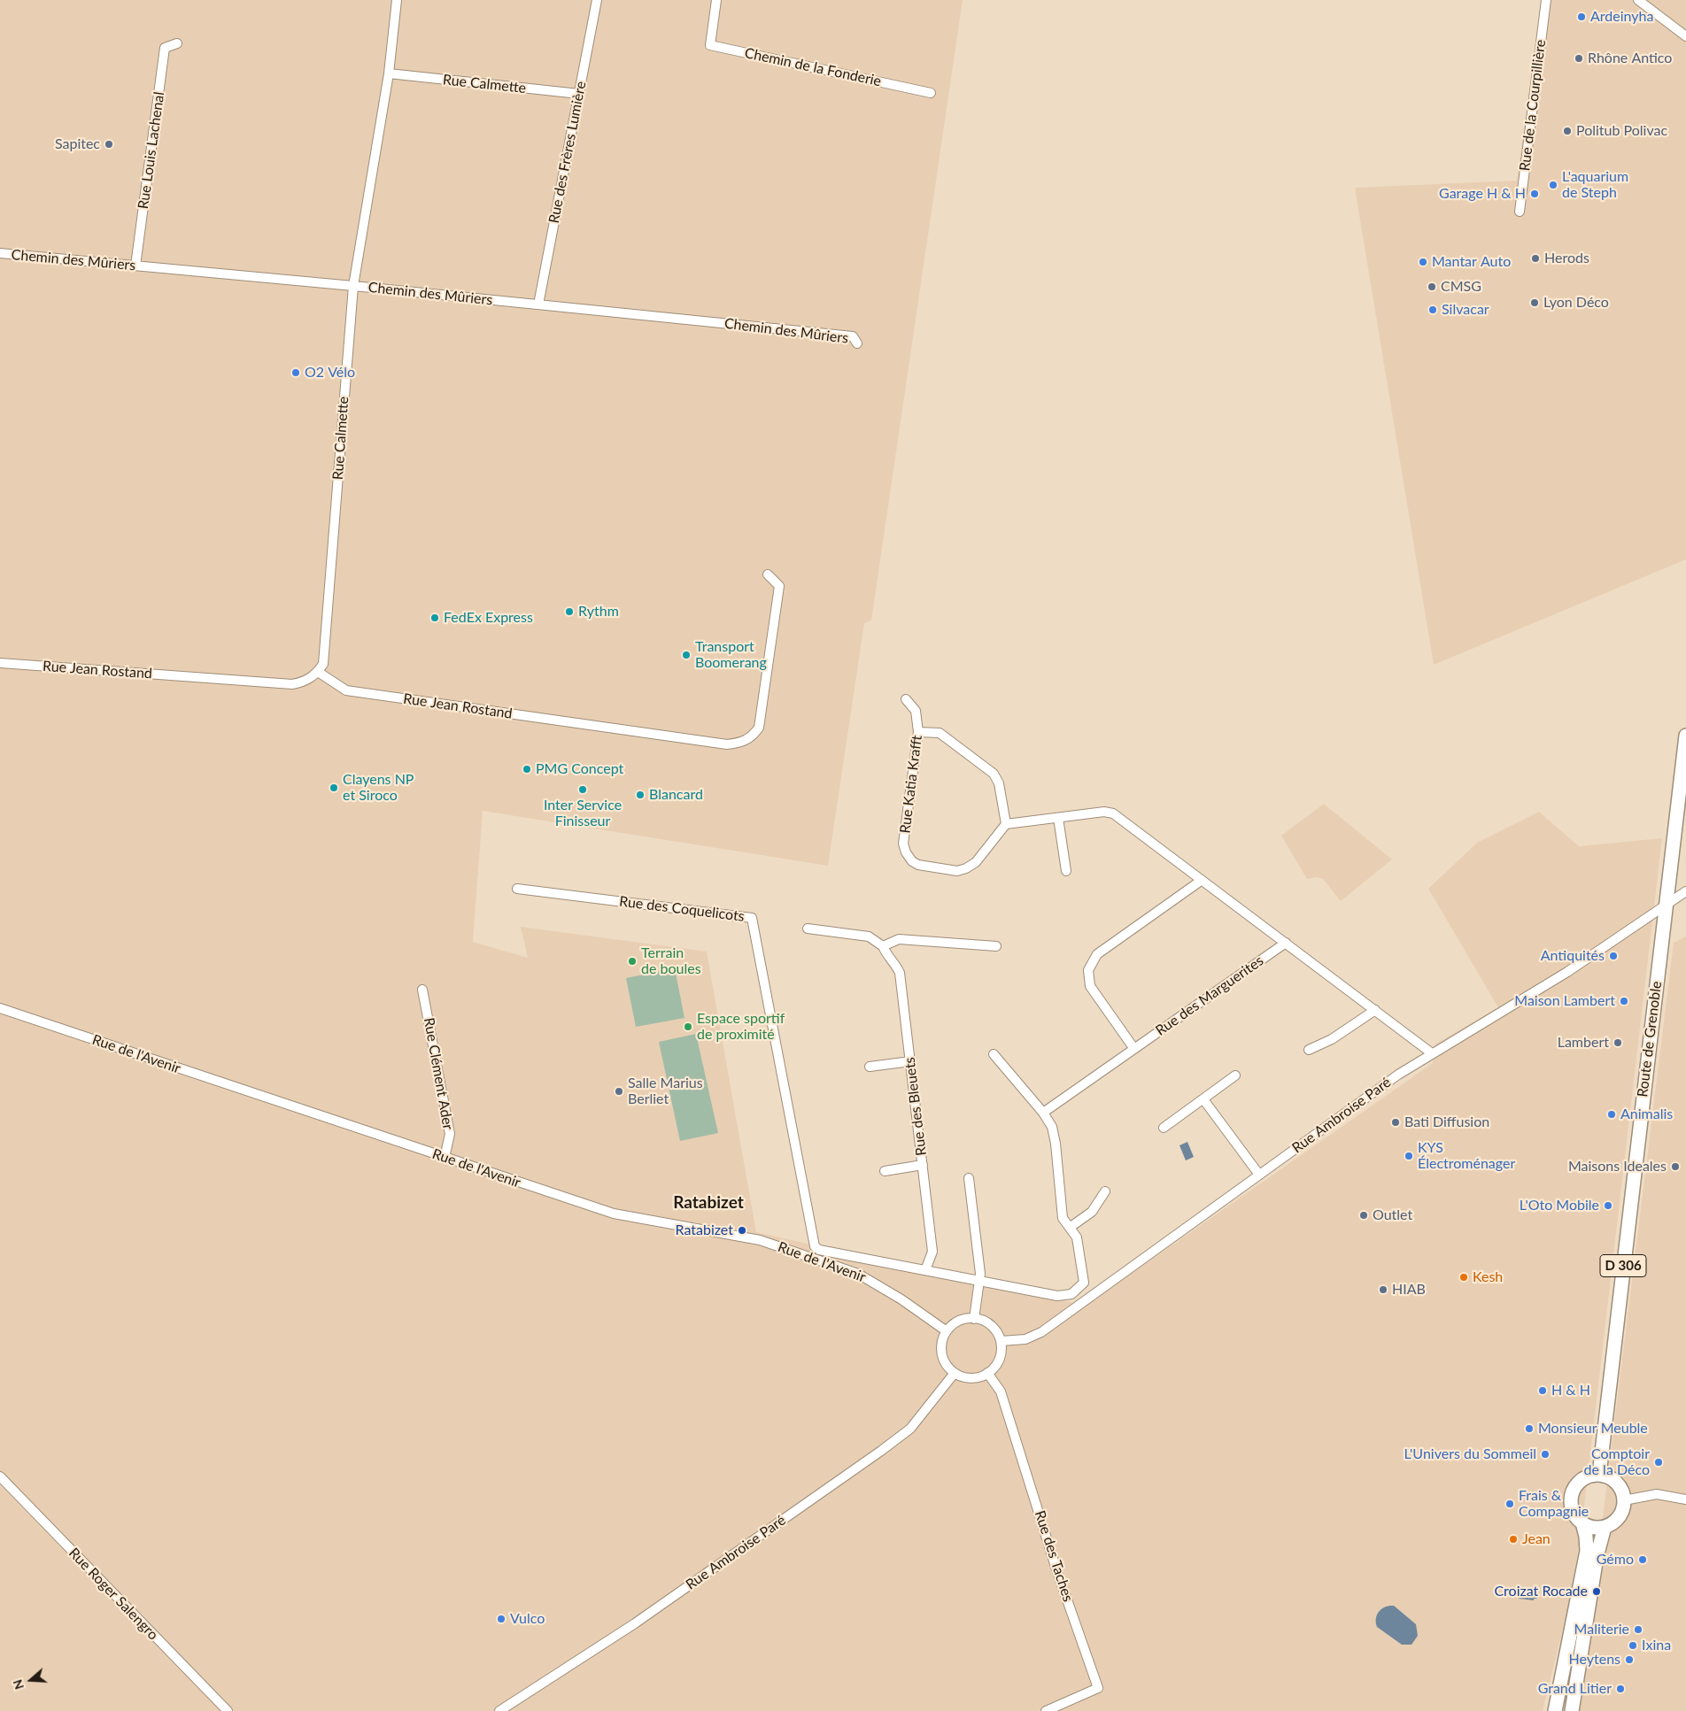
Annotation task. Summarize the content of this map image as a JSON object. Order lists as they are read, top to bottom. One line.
{"streets":{"main road":["Route de Grenoble","D 306"],"street":["Chemin de la Fonderie","Rue Calmette","Rue de la Courpillière","Rue Louis Lachenal","Rue des Frères Lumière","Chemin des Mûriers","Rue Jean Rostand","Rue Katia Krafft","Rue des Coquelicots","Rue des Marguerites","Rue de l'Avenir","Rue Clément Ader","Rue des Bleuets","Rue Ambroise Paré","Rue des Taches","Rue Roger Salengro"]},"crossings":[["Rue Calmette","Rue des Frères Lumière"],["Rue Calmette","Chemin des Mûriers"],["Rue Calmette","Rue Jean Rostand"],["Rue Louis Lachenal","Chemin des Mûriers"],["Rue des Frères Lumière","Chemin des Mûriers"],["Rue des Coquelicots","Rue de l'Avenir"],["Route de Grenoble","Rue Ambroise Paré"],["Rue de l'Avenir","Rue Clément Ader"],["Rue de l'Avenir","Rue des Bleuets"],["Rue de l'Avenir","Rue Ambroise Paré"],["Rue de l'Avenir","Rue des Taches"],["Rue Ambroise Paré","Rue des Taches"]],"districts":["Ratabizet"],"places":["Ardeinyha","Rhône Antico","Politub Polivac","Sapitec","L'aquarium de Steph","Garage H & H","Herods","Mantar Auto","CMSG","Lyon Déco","Silvacar","O2 Vélo","Rythm","FedEx Express","Transport Boomerang","PMG Concept","Clayens NP et Siroco","Inter Service Finisseur","Blancard","Antiquités","Terrain de boules","Maison Lambert","Espace sportif de proximité","Lambert","Salle Marius Berliet","Animalis","Bati Diffusion","KYS Électroménager","Maisons Ideales","L'Oto Mobile","Outlet","Ratabizet","Kesh","HIAB","H & H","Monsieur Meuble","L'Univers du Sommeil","Comptoir de la Déco","Frais & Compagnie","Jean","Gémo","Croizat Rocade","Vulco","Maliterie","Ixina","Heytens","Grand Litier"],"north":"left"}
